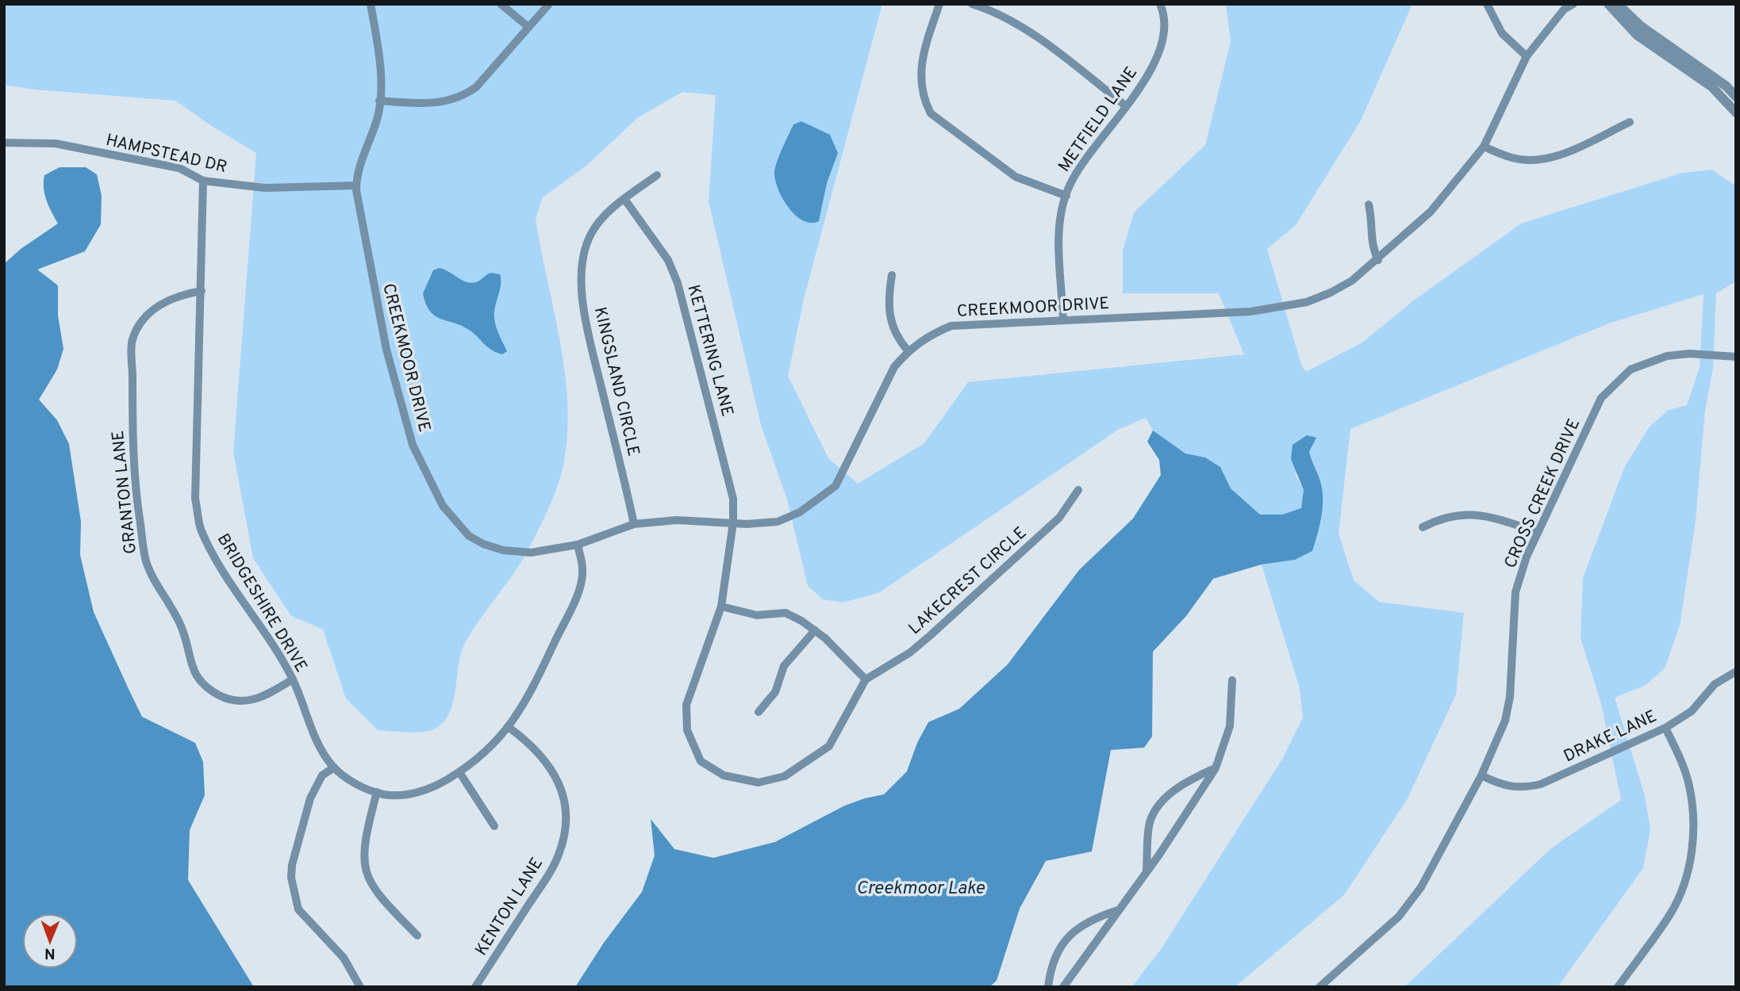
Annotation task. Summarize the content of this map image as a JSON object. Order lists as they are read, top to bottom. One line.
{"streets":{"street":["METFIELD LANE","HAMPSTEAD DR","CREEKMOOR DRIVE","KETTERING LANE","KINGSLAND CIRCLE","GRANTON LANE","CROSS CREEK DRIVE","LAKECREST CIRCLE","BRIDGESHIRE DRIVE","DRAKE LANE","KENTON LANE"]},"crossings":[["METFIELD LANE","CREEKMOOR DRIVE"],["HAMPSTEAD DR","CREEKMOOR DRIVE"],["HAMPSTEAD DR","BRIDGESHIRE DRIVE"],["CREEKMOOR DRIVE","KETTERING LANE"],["CREEKMOOR DRIVE","KINGSLAND CIRCLE"],["CREEKMOOR DRIVE","BRIDGESHIRE DRIVE"],["KETTERING LANE","KINGSLAND CIRCLE"],["GRANTON LANE","BRIDGESHIRE DRIVE"],["CROSS CREEK DRIVE","DRAKE LANE"],["BRIDGESHIRE DRIVE","KENTON LANE"]],"water":["Creekmoor Lake"],"north":"bottom"}
